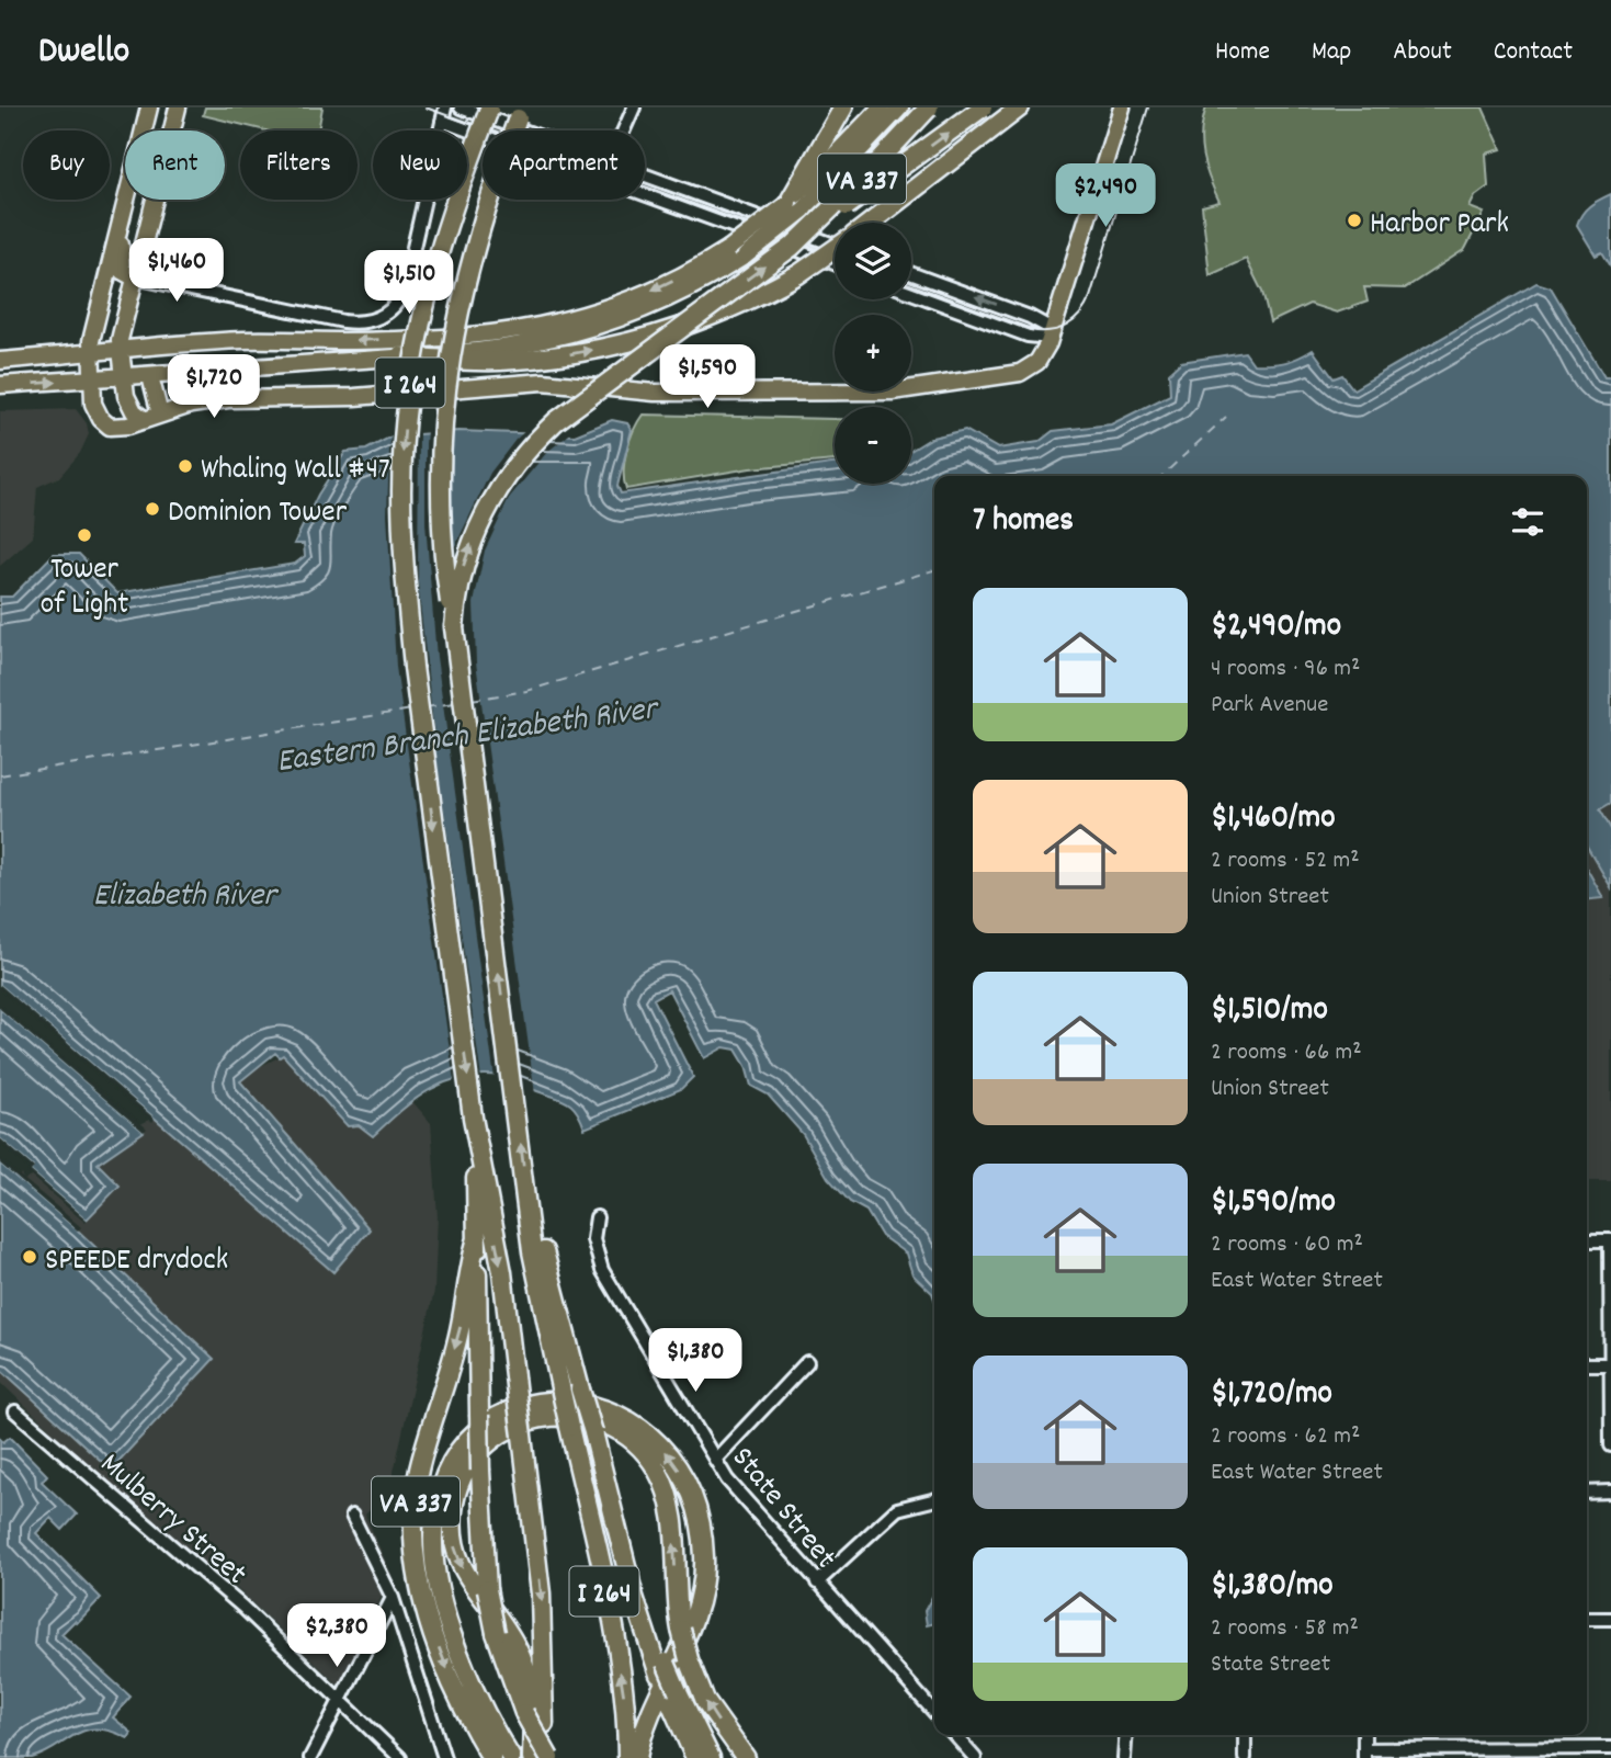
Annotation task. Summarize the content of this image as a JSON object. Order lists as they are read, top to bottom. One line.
{"streets":{"highway":["VA 337","I 264"],"street":["State Street","Mulberry Street"]},"crossings":[["VA 337","I 264"]],"water":["Eastern Branch Elizabeth River","Elizabeth River"],"places":["Harbor Park","Whaling Wall #47","Dominion Tower","Tower of Light","SPEEDE drydock"],"page":{"header":"Dwello","nav":["Home","Map","About","Contact"],"chip":["Buy","Rent","Filters","New","Apartment"],"price":["$2,490","$1,460","$1,510","$1,590","$1,720","$1,380","$2,380"],"map_buttons":["+","−"],"heading":"7 homes","list":[{"name":"$2,490/mo","note":"4 rooms · 96 m² · Park Avenue"},{"name":"$1,460/mo","note":"2 rooms · 52 m² · Union Street"},{"name":"$1,510/mo","note":"2 rooms · 66 m² · Union Street"},{"name":"$1,590/mo","note":"2 rooms · 60 m² · East Water Street"},{"name":"$1,720/mo","note":"2 rooms · 62 m² · East Water Street"},{"name":"$1,380/mo","note":"2 rooms · 58 m² · State Street"}]}}
